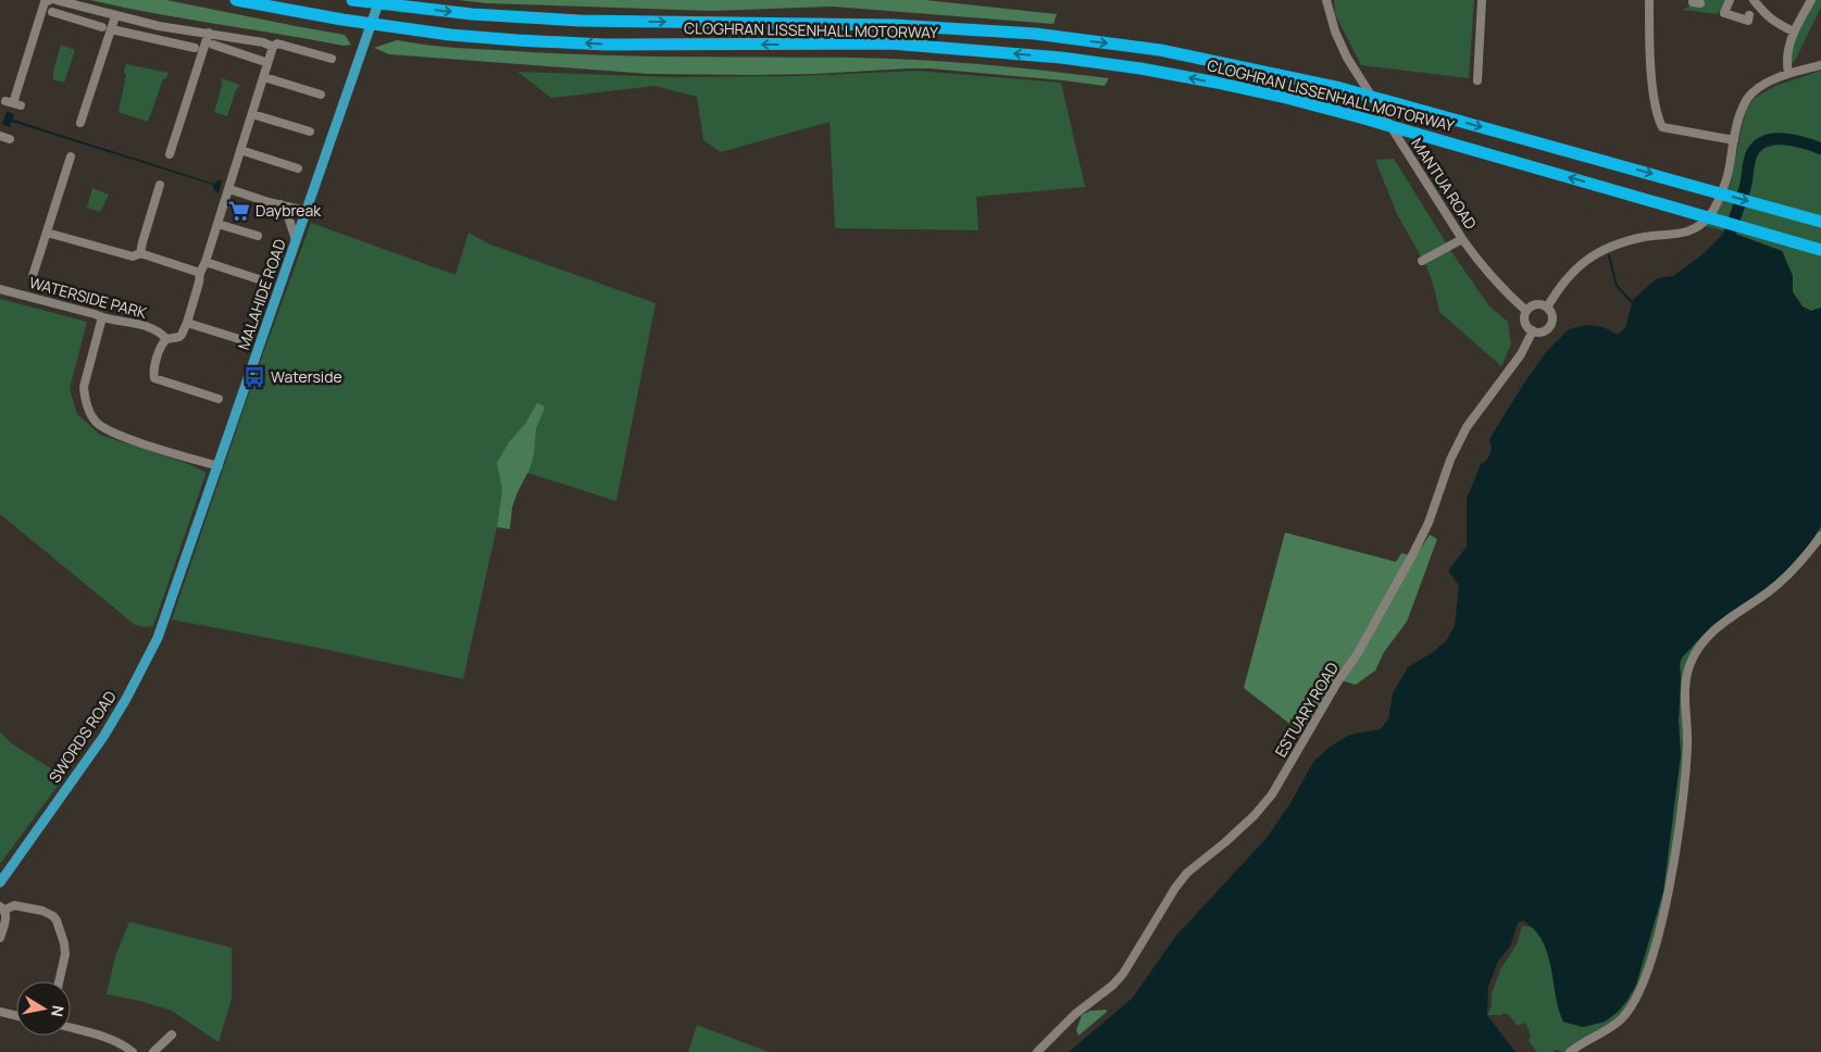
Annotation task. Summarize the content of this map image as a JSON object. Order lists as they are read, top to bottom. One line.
{"streets":{"highway":["CLOGHRAN LISSENHALL MOTORWAY"],"main road":["MALAHIDE ROAD","SWORDS ROAD"],"street":["MANTUA ROAD","WATERSIDE PARK","ESTUARY ROAD"]},"crossings":[["MANTUA ROAD","ESTUARY ROAD"],["MALAHIDE ROAD","SWORDS ROAD"]],"places":{"supermarket":["Daybreak"],"bus stop":["Waterside"]},"north":"right"}
